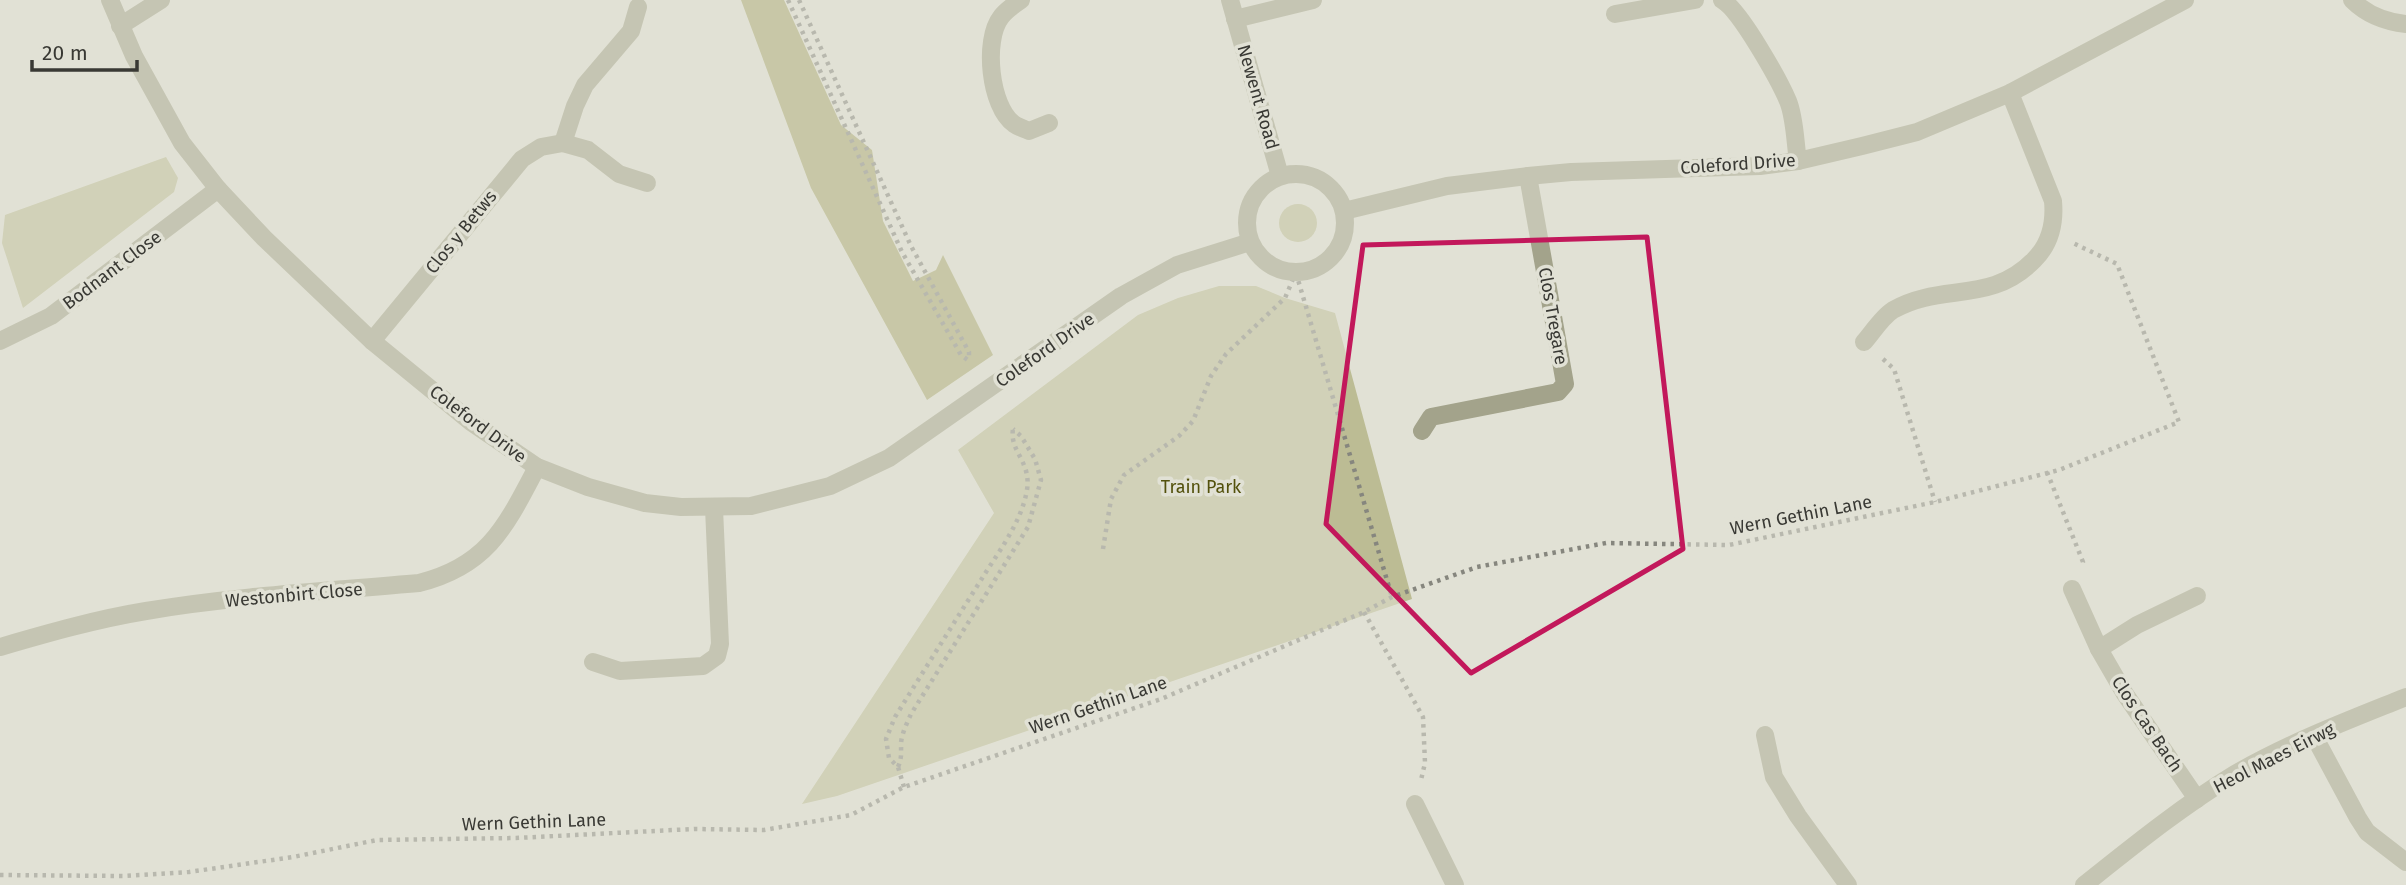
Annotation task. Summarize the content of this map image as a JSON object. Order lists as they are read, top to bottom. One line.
{"streets":{"street":["Newent Road","Coleford Drive","Clos y Betws","Bodnant Close","Clos Tregare","Westonbirt Close","Clos Cas Bach","Heol Maes Eirwg"],"path":["Wern Gethin Lane"]},"crossings":[["Newent Road","Coleford Drive"],["Coleford Drive","Clos y Betws"],["Coleford Drive","Bodnant Close"],["Coleford Drive","Clos Tregare"],["Coleford Drive","Westonbirt Close"],["Clos Cas Bach","Heol Maes Eirwg"]],"parks":["Train Park"],"scale_bar":"20 m"}
